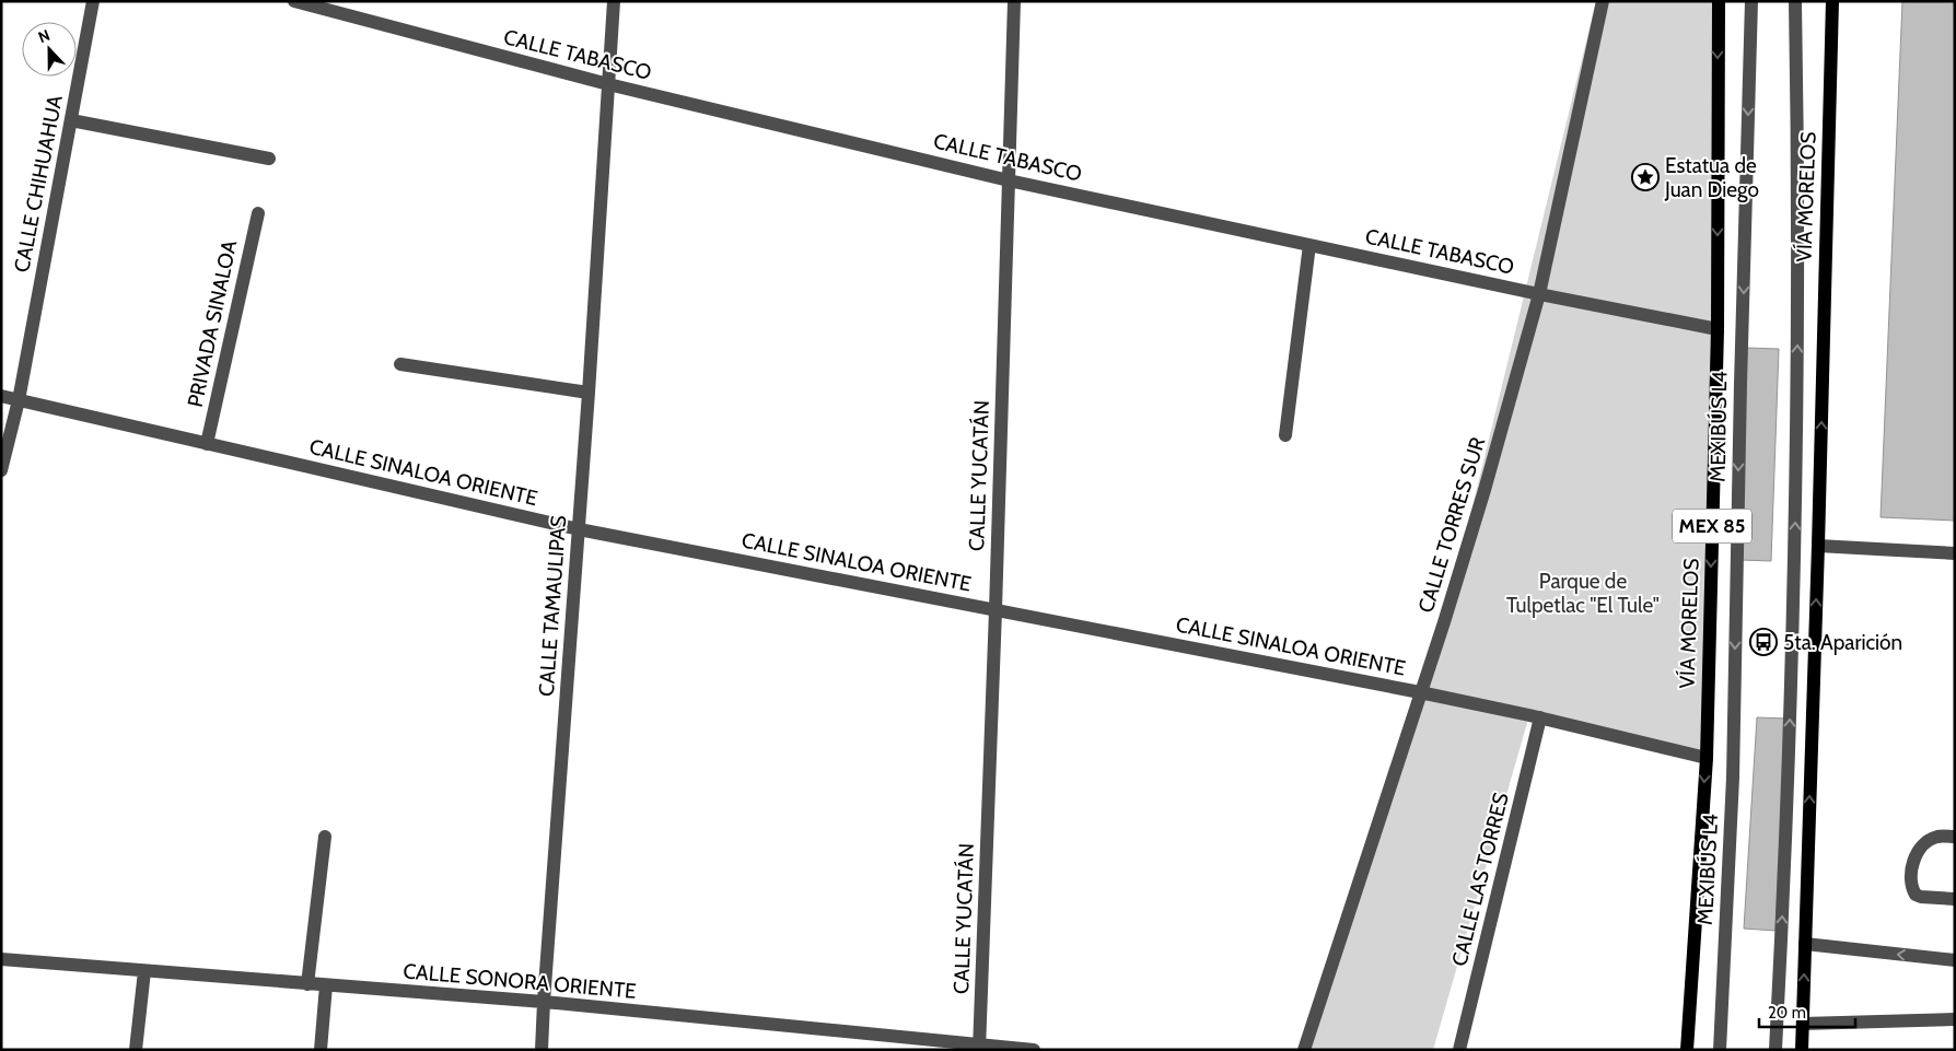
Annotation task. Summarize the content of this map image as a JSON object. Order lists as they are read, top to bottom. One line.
{"streets":{"main road":["VÍA MORELOS","MEX 85"],"street":["CALLE TABASCO","CALLE CHIHUAHUA","PRIVADA SINALOA","MEXIBÚS L4","CALLE SINALOA ORIENTE","CALLE YUCATÁN","CALLE TORRES SUR","CALLE TAMAULIPAS","CALLE LAS TORRES","CALLE SONORA ORIENTE"]},"crossings":[["CALLE TABASCO","VÍA MORELOS"],["CALLE TABASCO","CALLE YUCATÁN"],["CALLE TABASCO","CALLE TORRES SUR"],["CALLE TABASCO","CALLE TAMAULIPAS"],["CALLE CHIHUAHUA","CALLE SINALOA ORIENTE"],["VÍA MORELOS","CALLE SINALOA ORIENTE"],["PRIVADA SINALOA","CALLE SINALOA ORIENTE"],["CALLE SINALOA ORIENTE","CALLE YUCATÁN"],["CALLE SINALOA ORIENTE","CALLE TORRES SUR"],["CALLE SINALOA ORIENTE","CALLE TAMAULIPAS"],["CALLE SINALOA ORIENTE","CALLE LAS TORRES"],["CALLE YUCATÁN","CALLE SONORA ORIENTE"],["CALLE TAMAULIPAS","CALLE SONORA ORIENTE"]],"parks":["Parque de Tulpetlac \"El Tule\""],"places":{"place":["Estatua de Juan Diego"],"bus stop":["5ta. Aparición"]},"scale_bar":"20 m","north":"top"}
